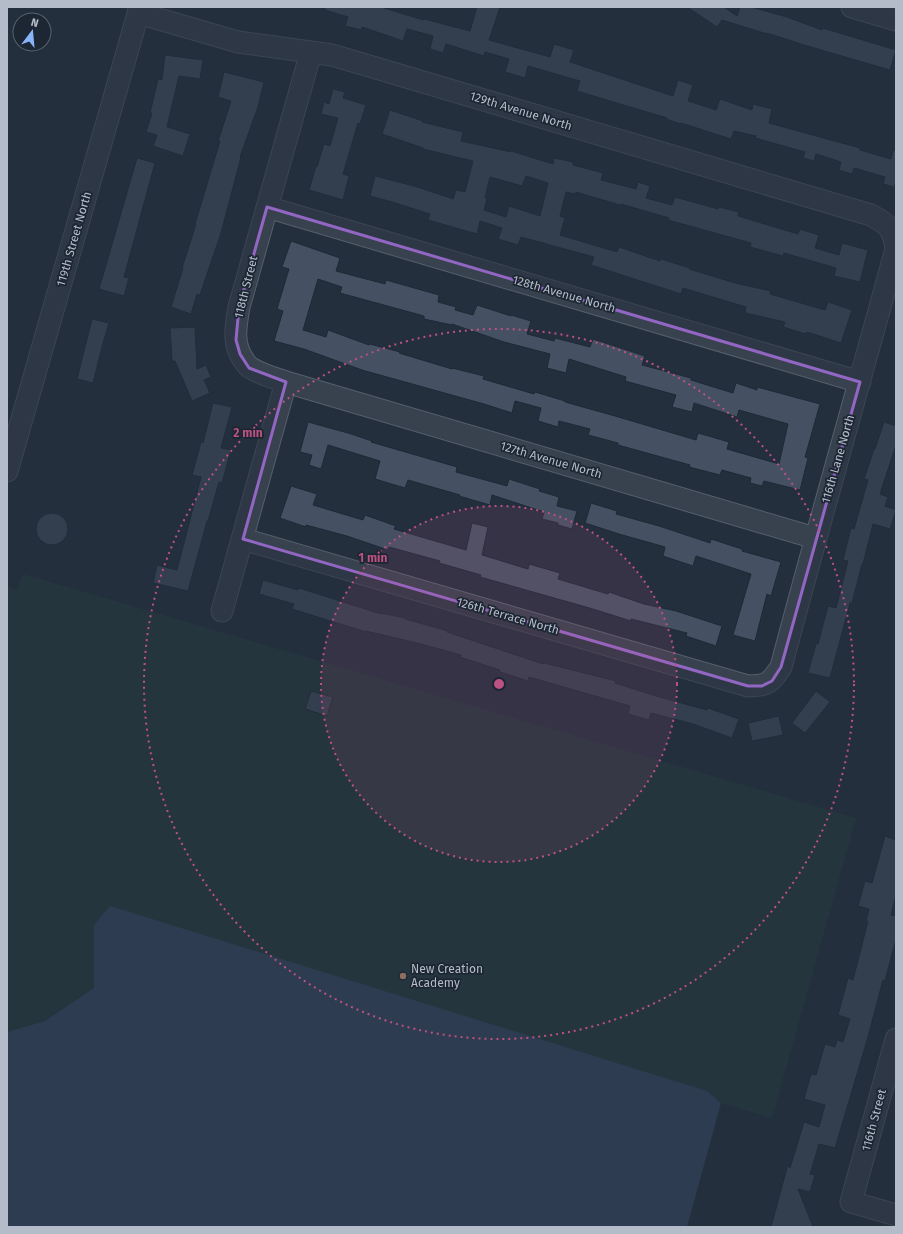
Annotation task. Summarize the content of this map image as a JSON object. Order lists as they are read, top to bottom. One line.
{"streets":{"street":["129th Avenue North","119th Street North","118th Street","128th Avenue North","116th Lane North","127th Avenue North","126th Terrace North","116th Street"]},"crossings":[["129th Avenue North","119th Street North"],["129th Avenue North","118th Street"],["129th Avenue North","116th Lane North"],["118th Street","128th Avenue North"],["118th Street","127th Avenue North"],["128th Avenue North","116th Lane North"],["116th Lane North","127th Avenue North"],["116th Lane North","126th Terrace North"]],"places":["New Creation Academy"],"north":"top","rings":["2 min","1 min"]}
